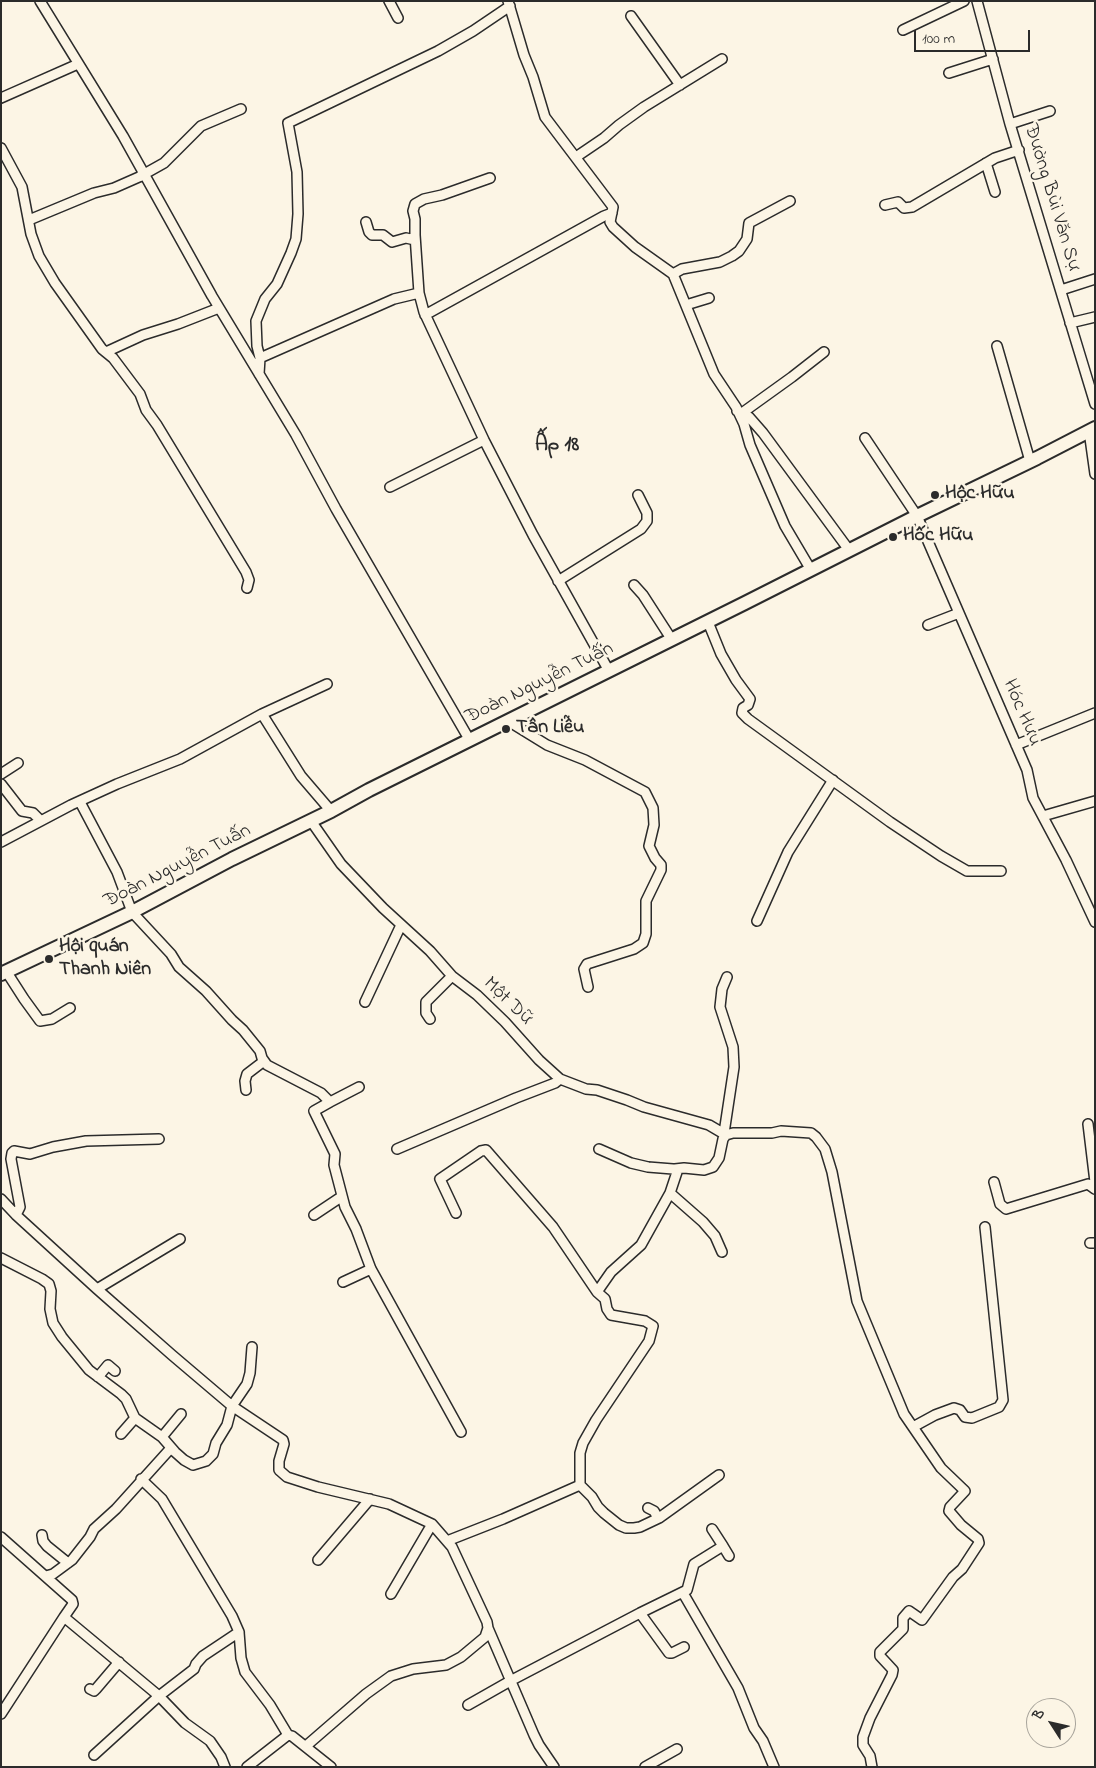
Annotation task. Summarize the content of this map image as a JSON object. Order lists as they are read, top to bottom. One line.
{"streets":{"main road":["Đoàn Nguyễn Tuấn"],"street":["Đường Bùi Văn Sự","Hóc Hưu","Một Dữ"]},"crossings":[["Đoàn Nguyễn Tuấn","Hóc Hưu"],["Đoàn Nguyễn Tuấn","Một Dữ"]],"districts":["Ấp 18"],"places":["Hộc Hữu","Hốc Hữu","Tân Liễu","Hội quán Thanh Niên"],"scale_bar":"100 m","north":"top left"}
